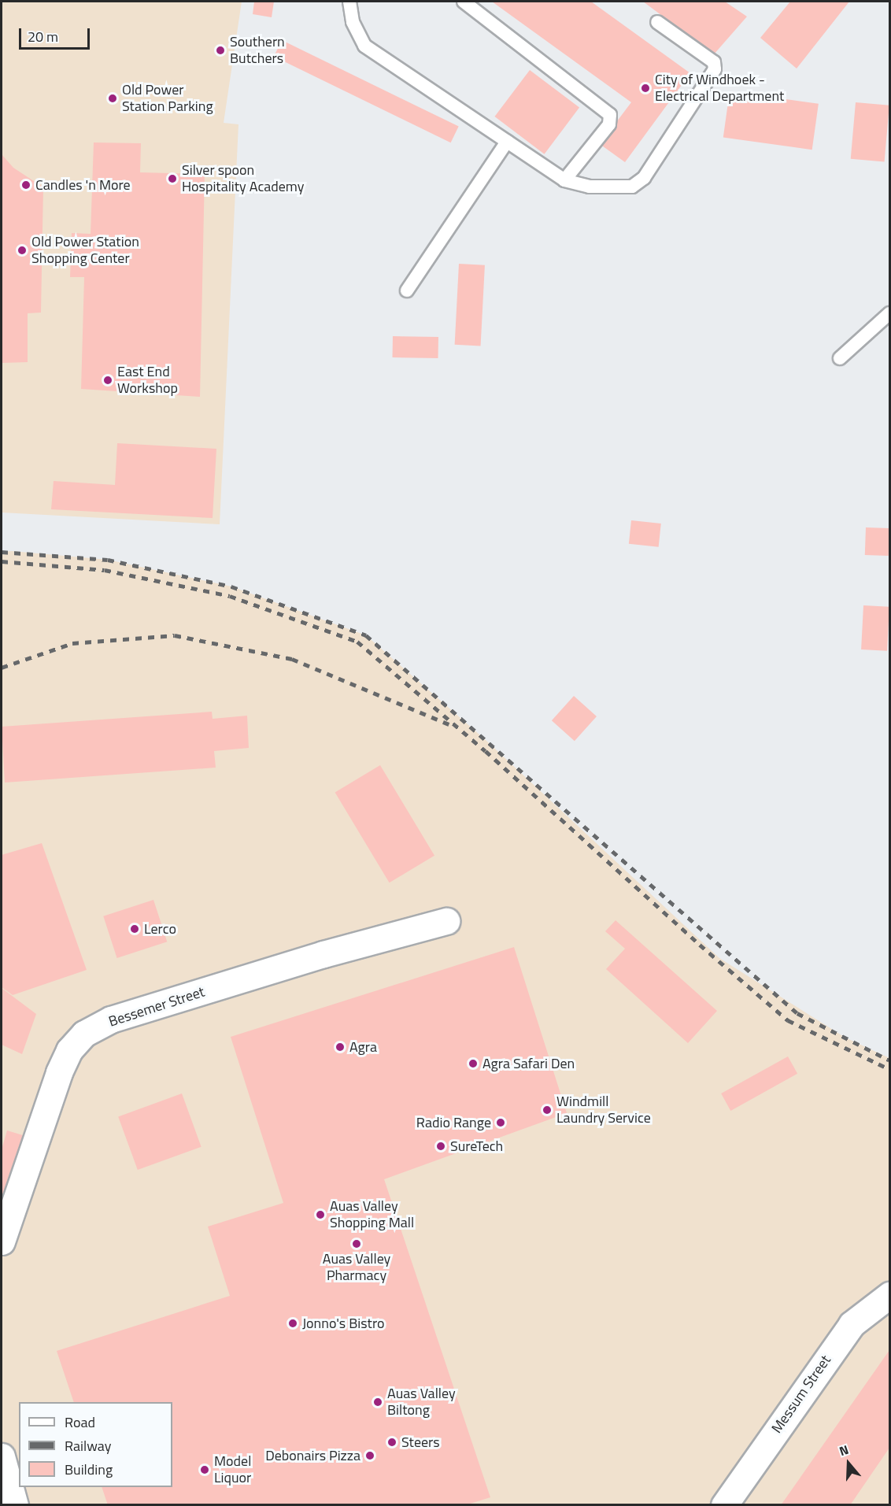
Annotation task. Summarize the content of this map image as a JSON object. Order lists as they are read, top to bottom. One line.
{"streets":{"street":["Bessemer Street","Messum Street"]},"places":["Southern Butchers","City of Windhoek - Electrical Department","Old Power Station Parking","Silver spoon Hospitality Academy","Candles 'n More","Old Power Station Shopping Center","East End Workshop","Lerco","Agra","Agra Safari Den","Windmill Laundry Service","Radio Range","SureTech","Auas Valley Shopping Mall","Auas Valley Pharmacy","Jonno's Bistro","Auas Valley Biltong","Steers","Debonairs Pizza","Model Liquor"],"legend":["Road","Railway","Building"],"scale_bar":"20 m","north":"top"}
